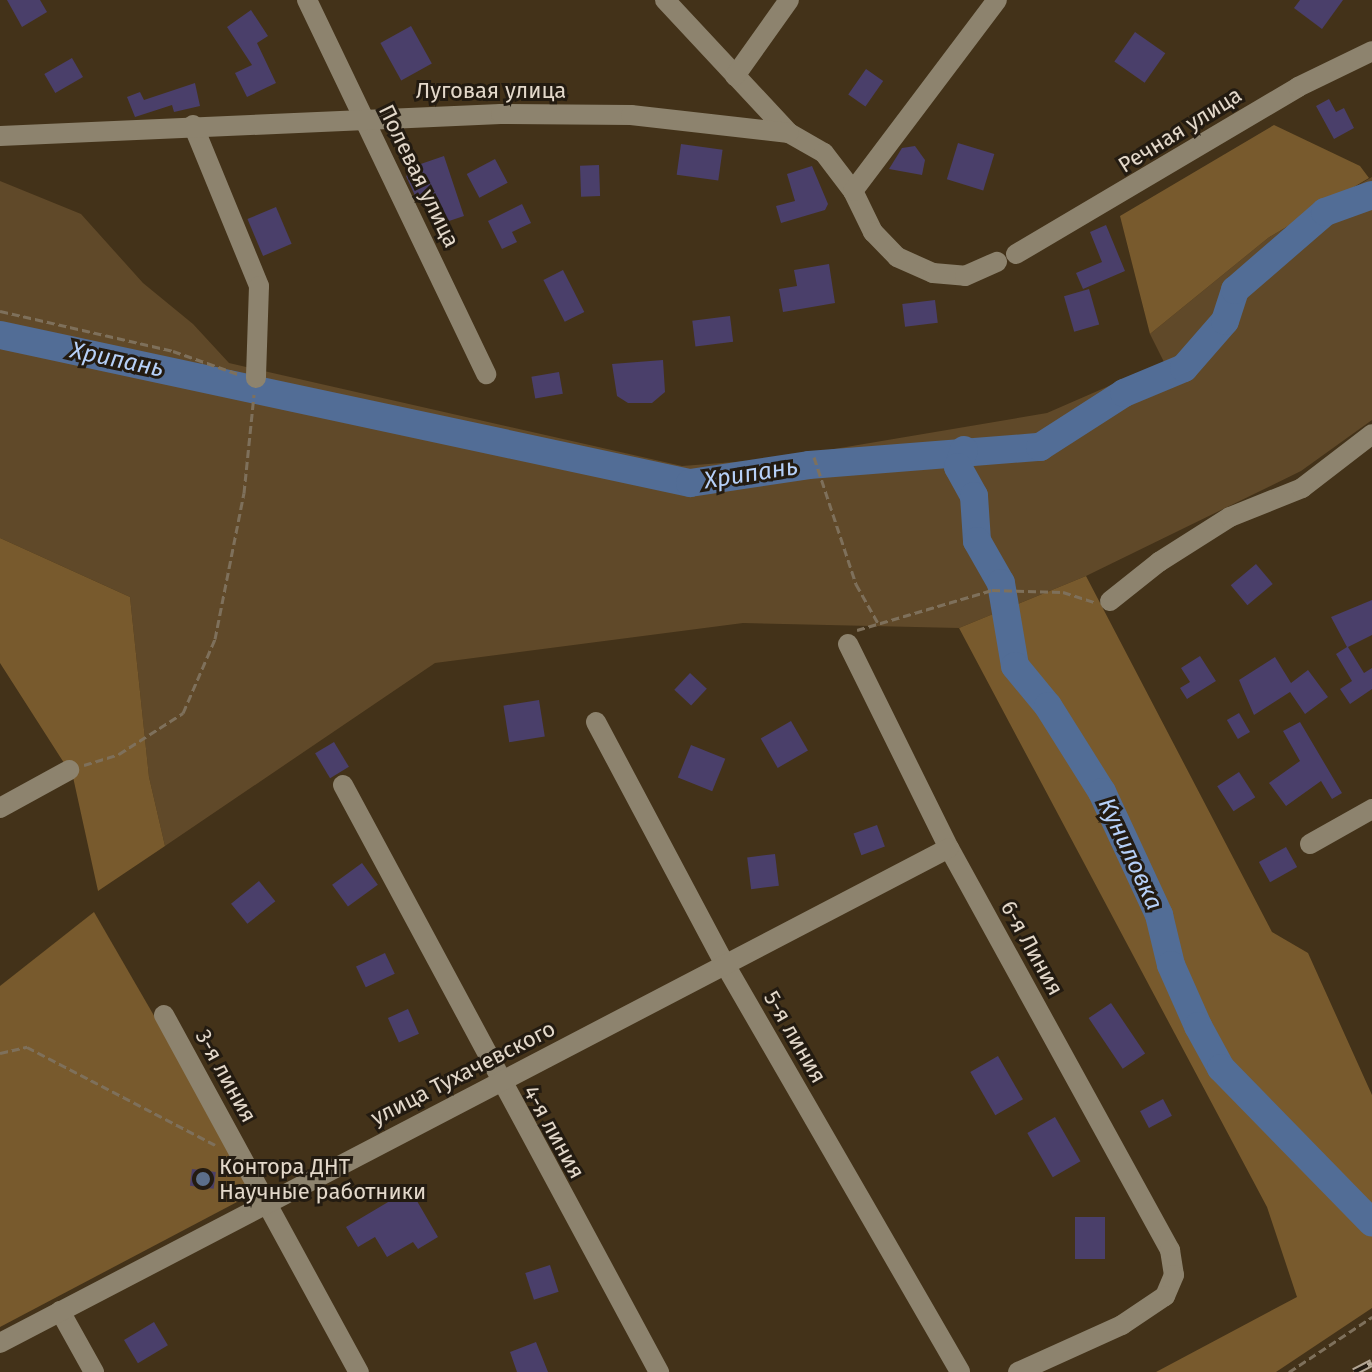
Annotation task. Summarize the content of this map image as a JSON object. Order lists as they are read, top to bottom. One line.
{"streets":{"street":["Луговая улица","Речная улица","Полевая улица","6-я Линия","5-я линия","улица Тухачевского","3-я линия","4-я линия"]},"crossings":[["Луговая улица","Речная улица"],["Луговая улица","Полевая улица"],["6-я Линия","улица Тухачевского"],["5-я линия","улица Тухачевского"],["улица Тухачевского","3-я линия"],["улица Тухачевского","4-я линия"]],"water":["Хрипань","Куниловка"],"places":["Контора ДНТ Научные работники"]}
